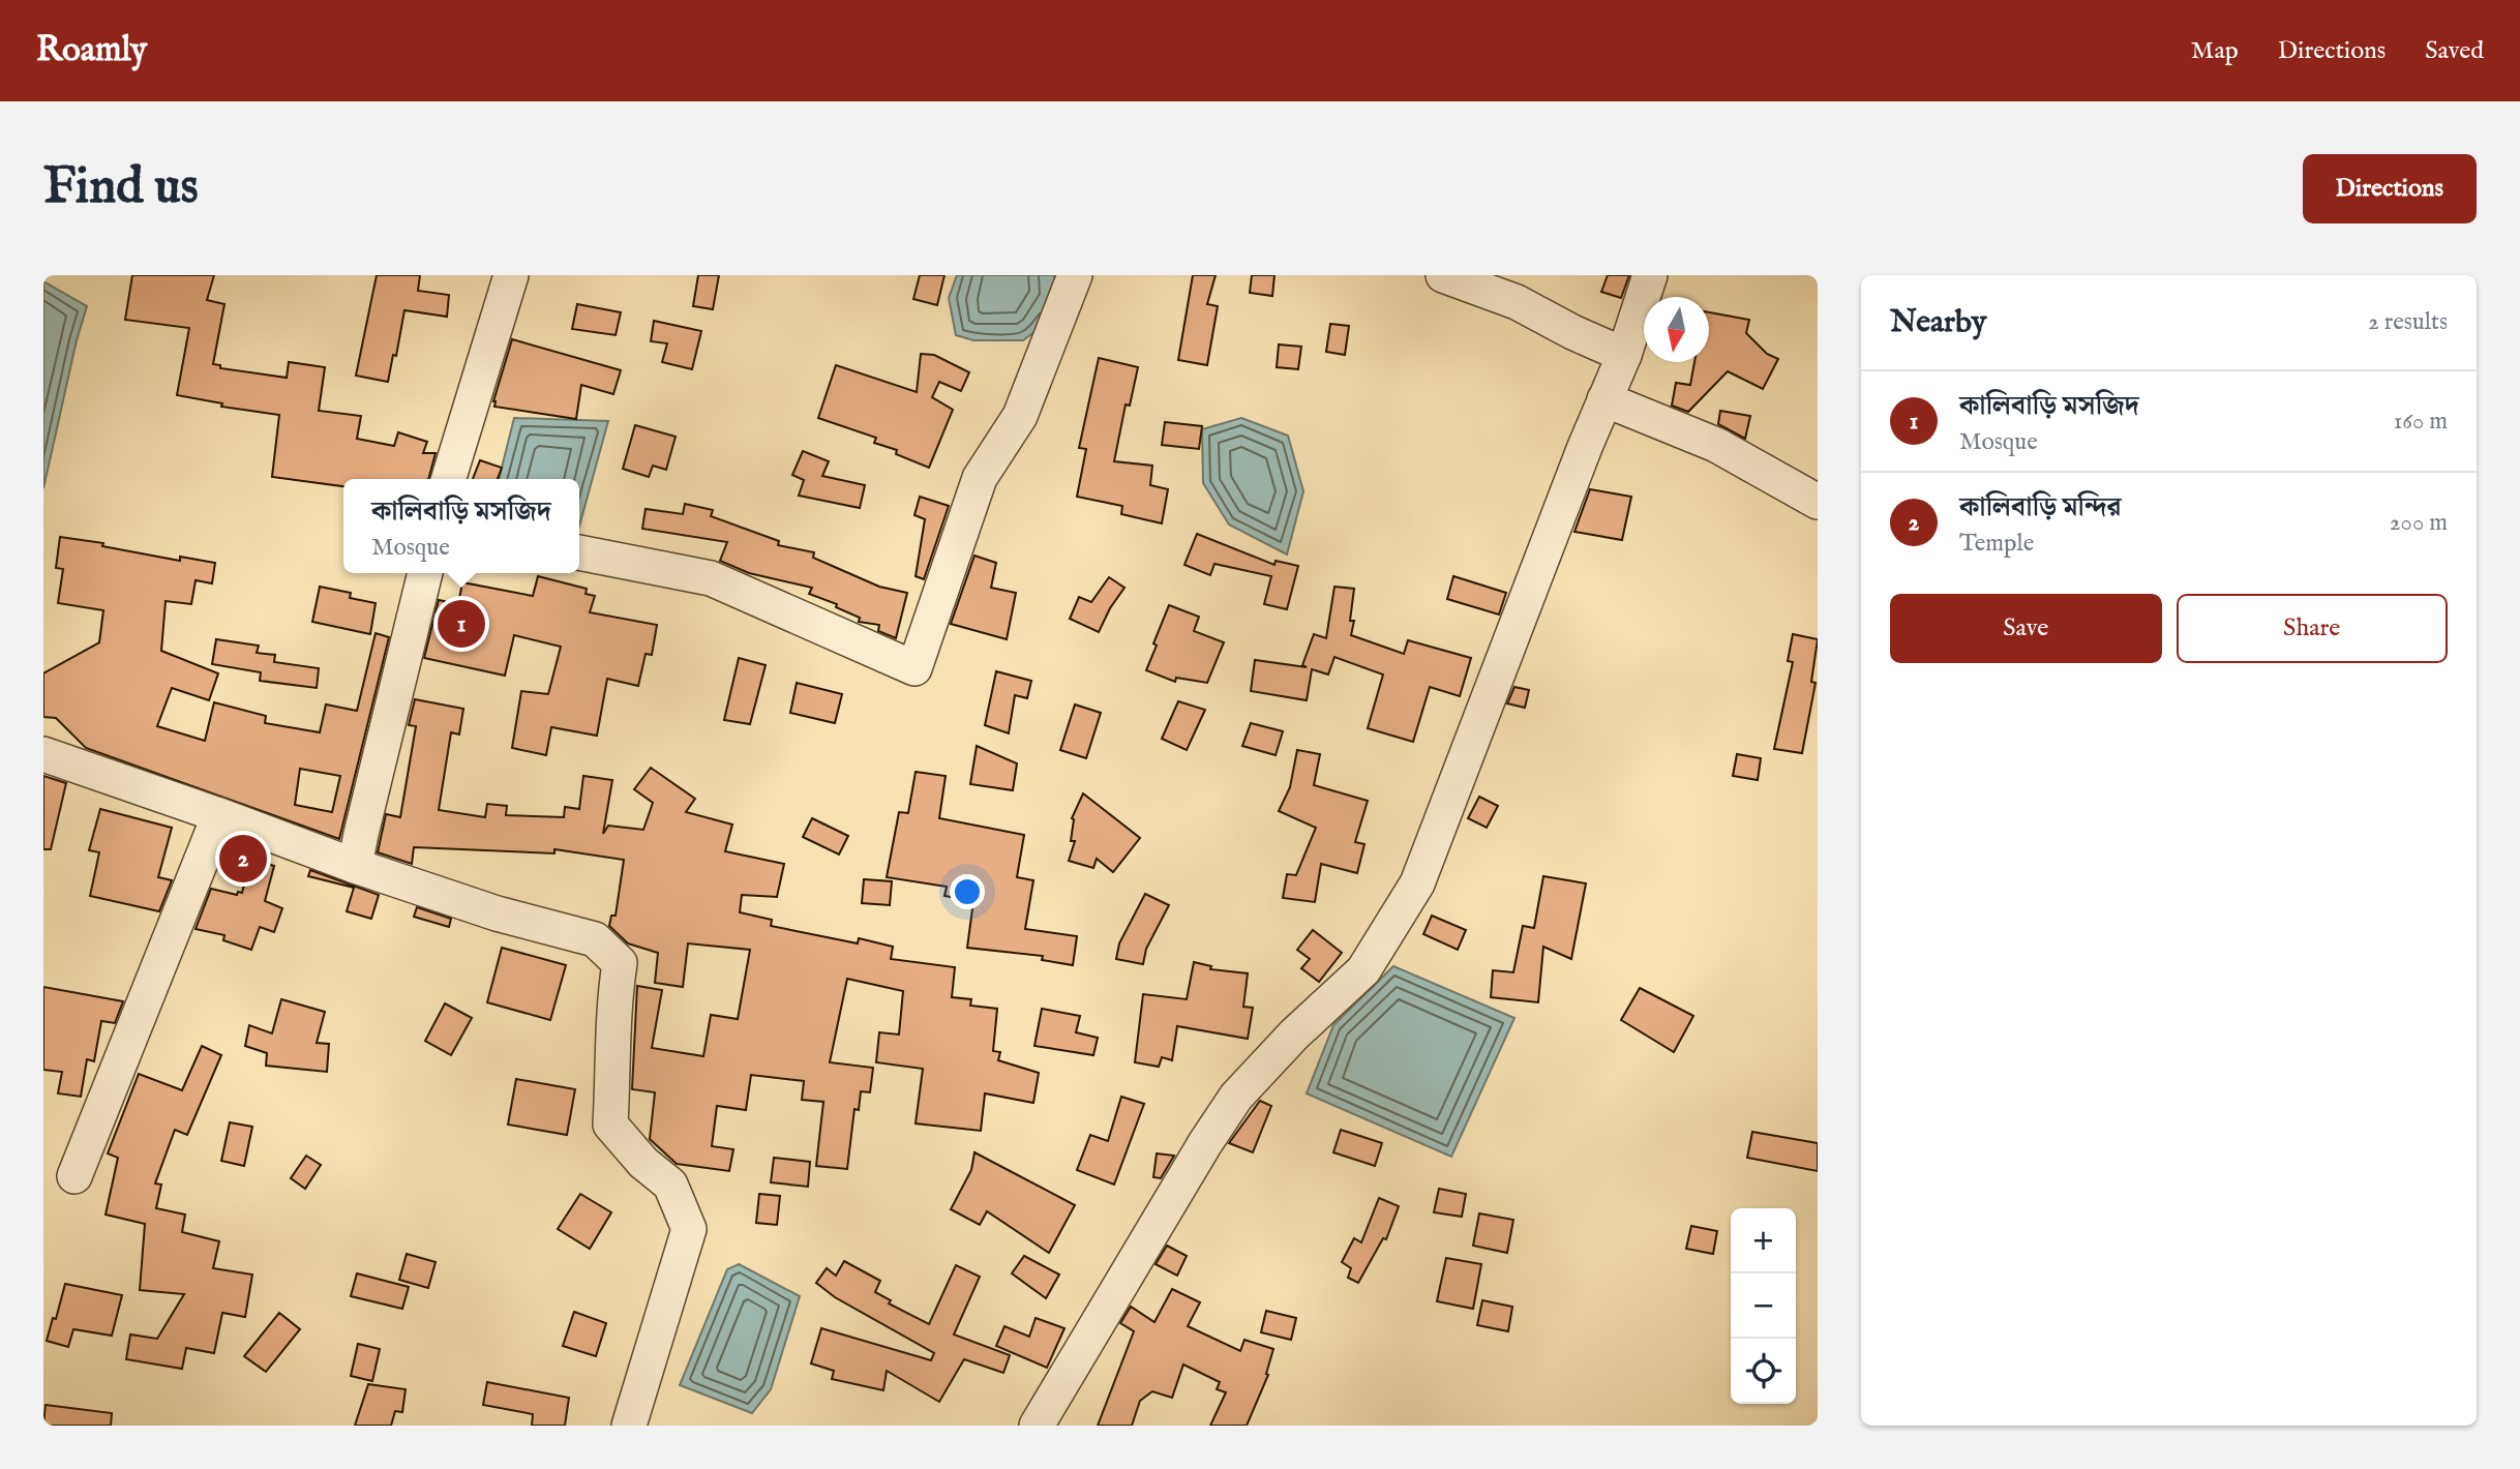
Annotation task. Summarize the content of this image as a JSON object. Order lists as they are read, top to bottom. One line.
{"north":"bottom","page":{"header":"Roamly","nav":["Map","Directions","Saved"],"buttons":["Directions",["Save","Share"]],"title":"Find us","heading":["Nearby","2 results"],"list":[{"mark":"1","name":"কালিবাড়ি মসজিদ","note":"Mosque","value":"160 m"},{"mark":"2","name":"কালিবাড়ি মন্দির","note":"Temple","value":"200 m"}],"popup":["কালিবাড়ি মসজিদ","Mosque"],"pins":["1","2"],"map_buttons":["+","−"]}}
